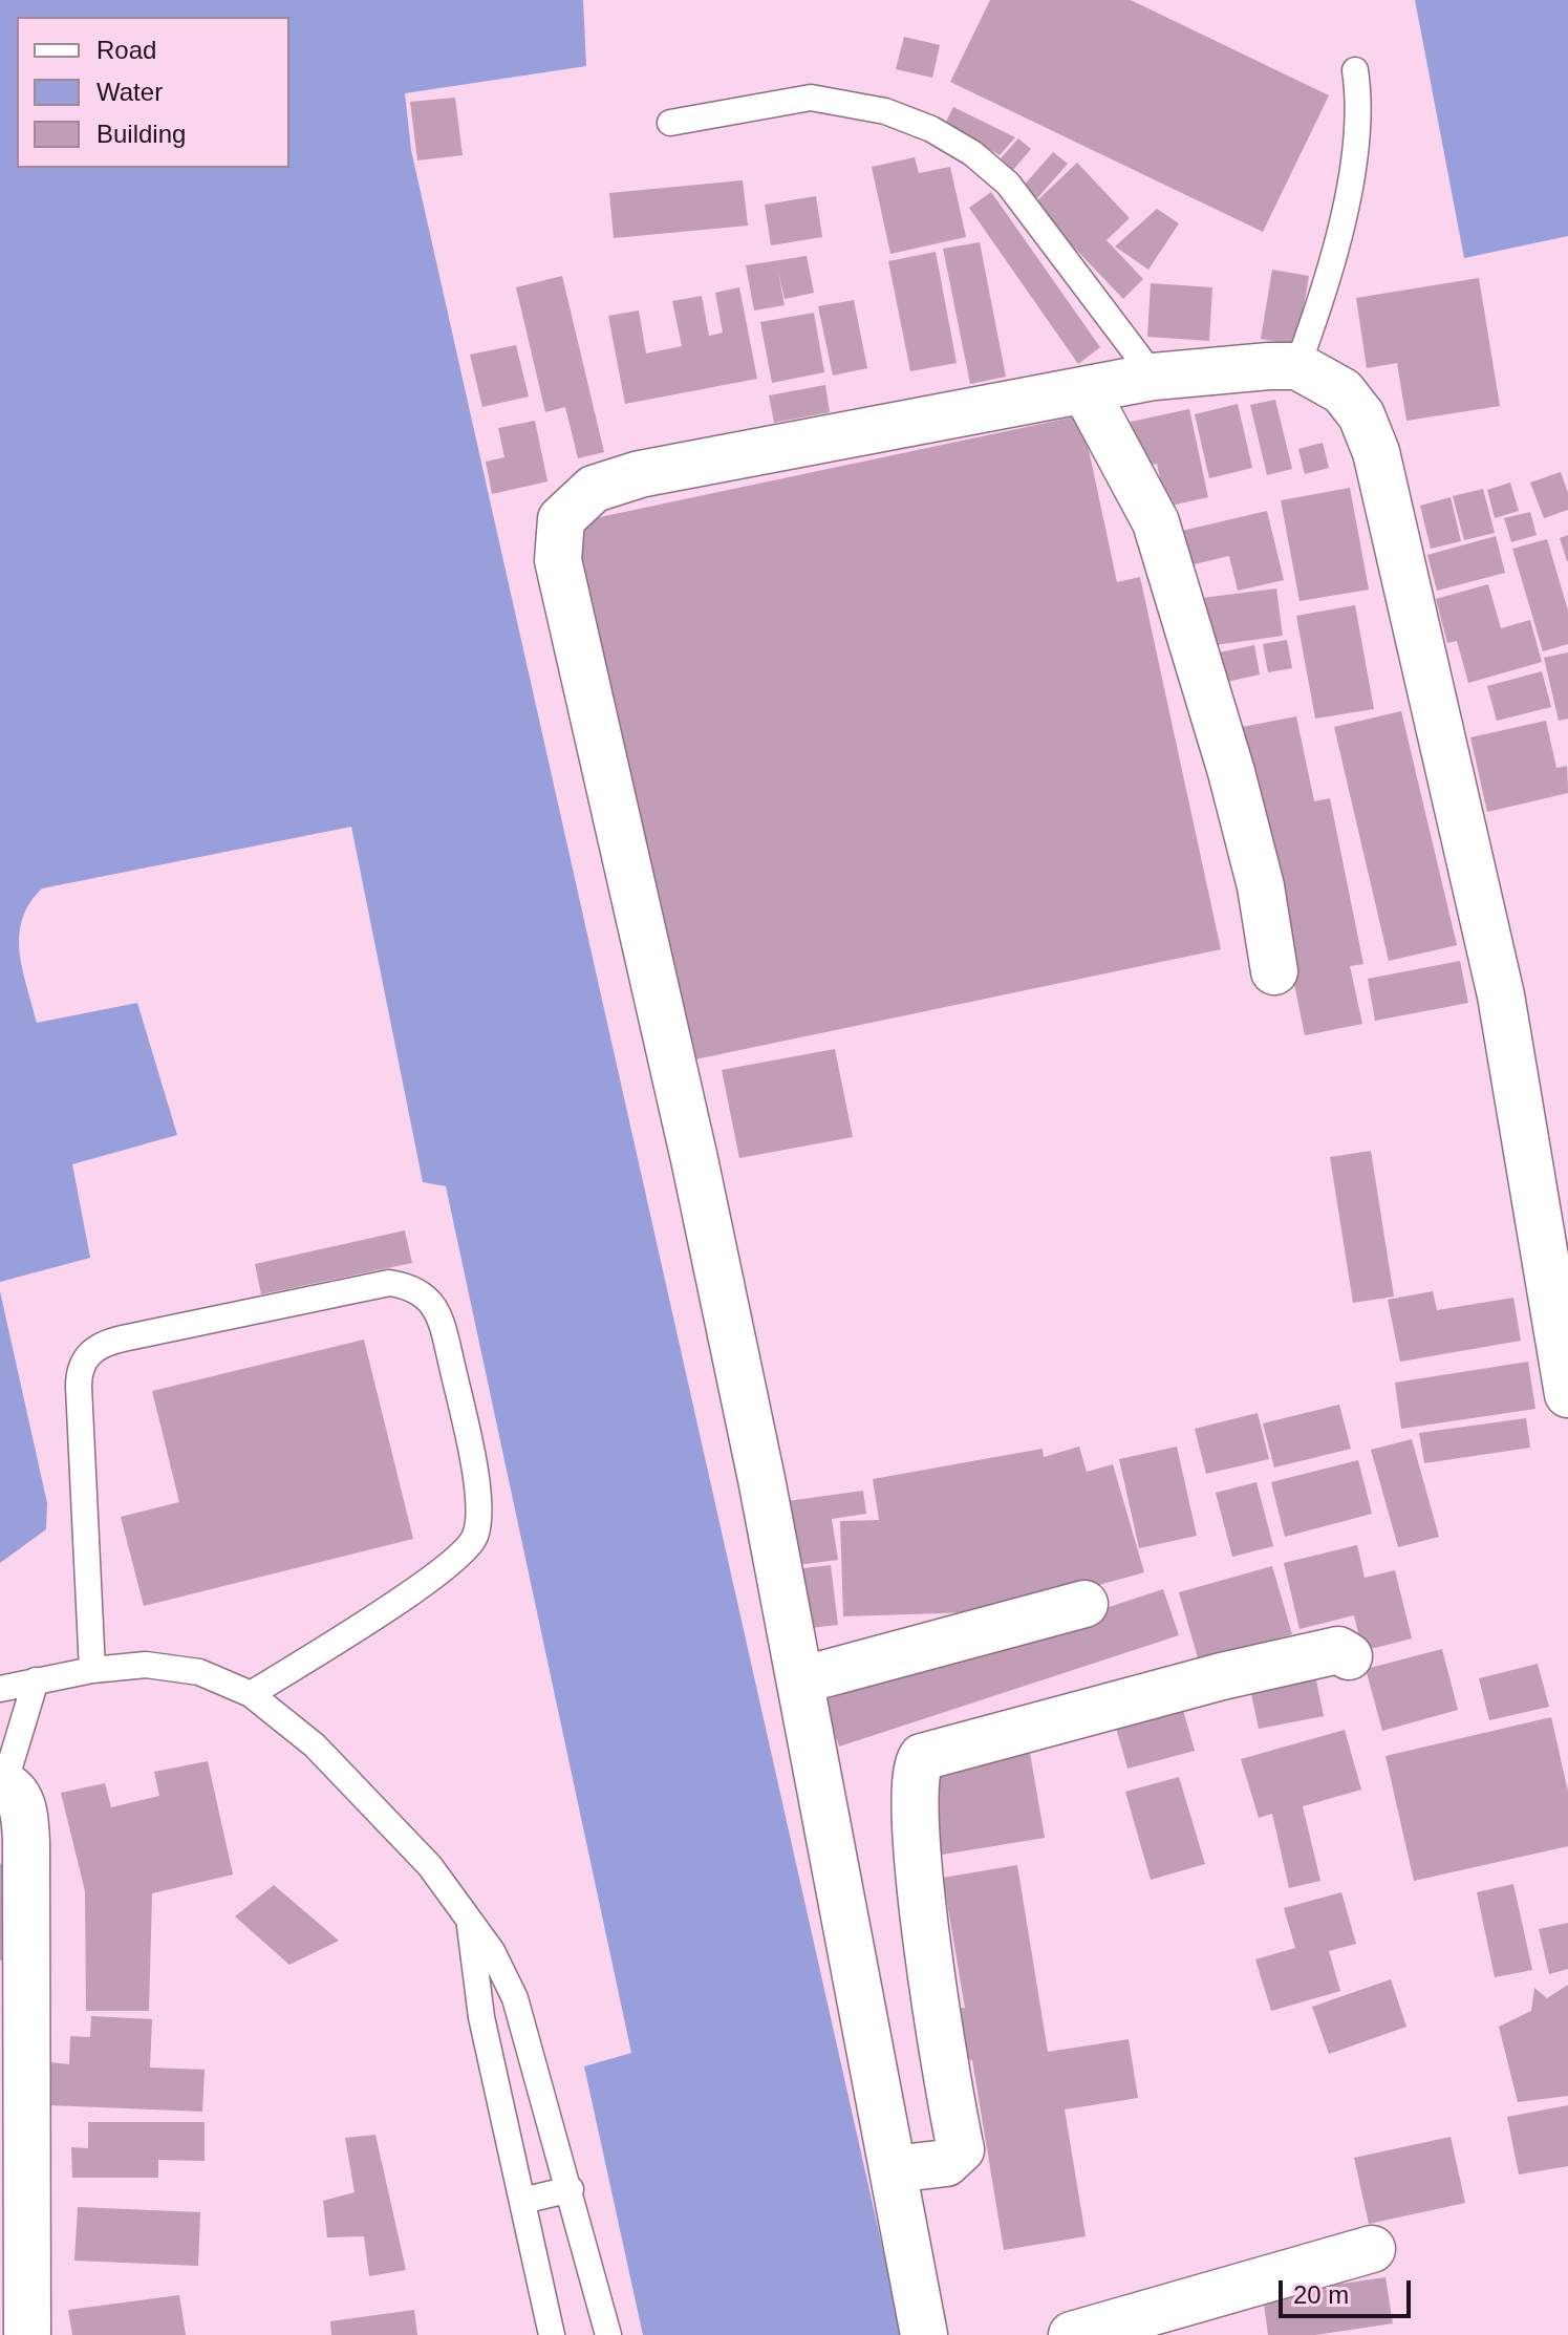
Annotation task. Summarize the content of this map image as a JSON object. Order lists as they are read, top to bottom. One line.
{"legend":["Road","Water","Building"],"scale_bar":"20 m"}
